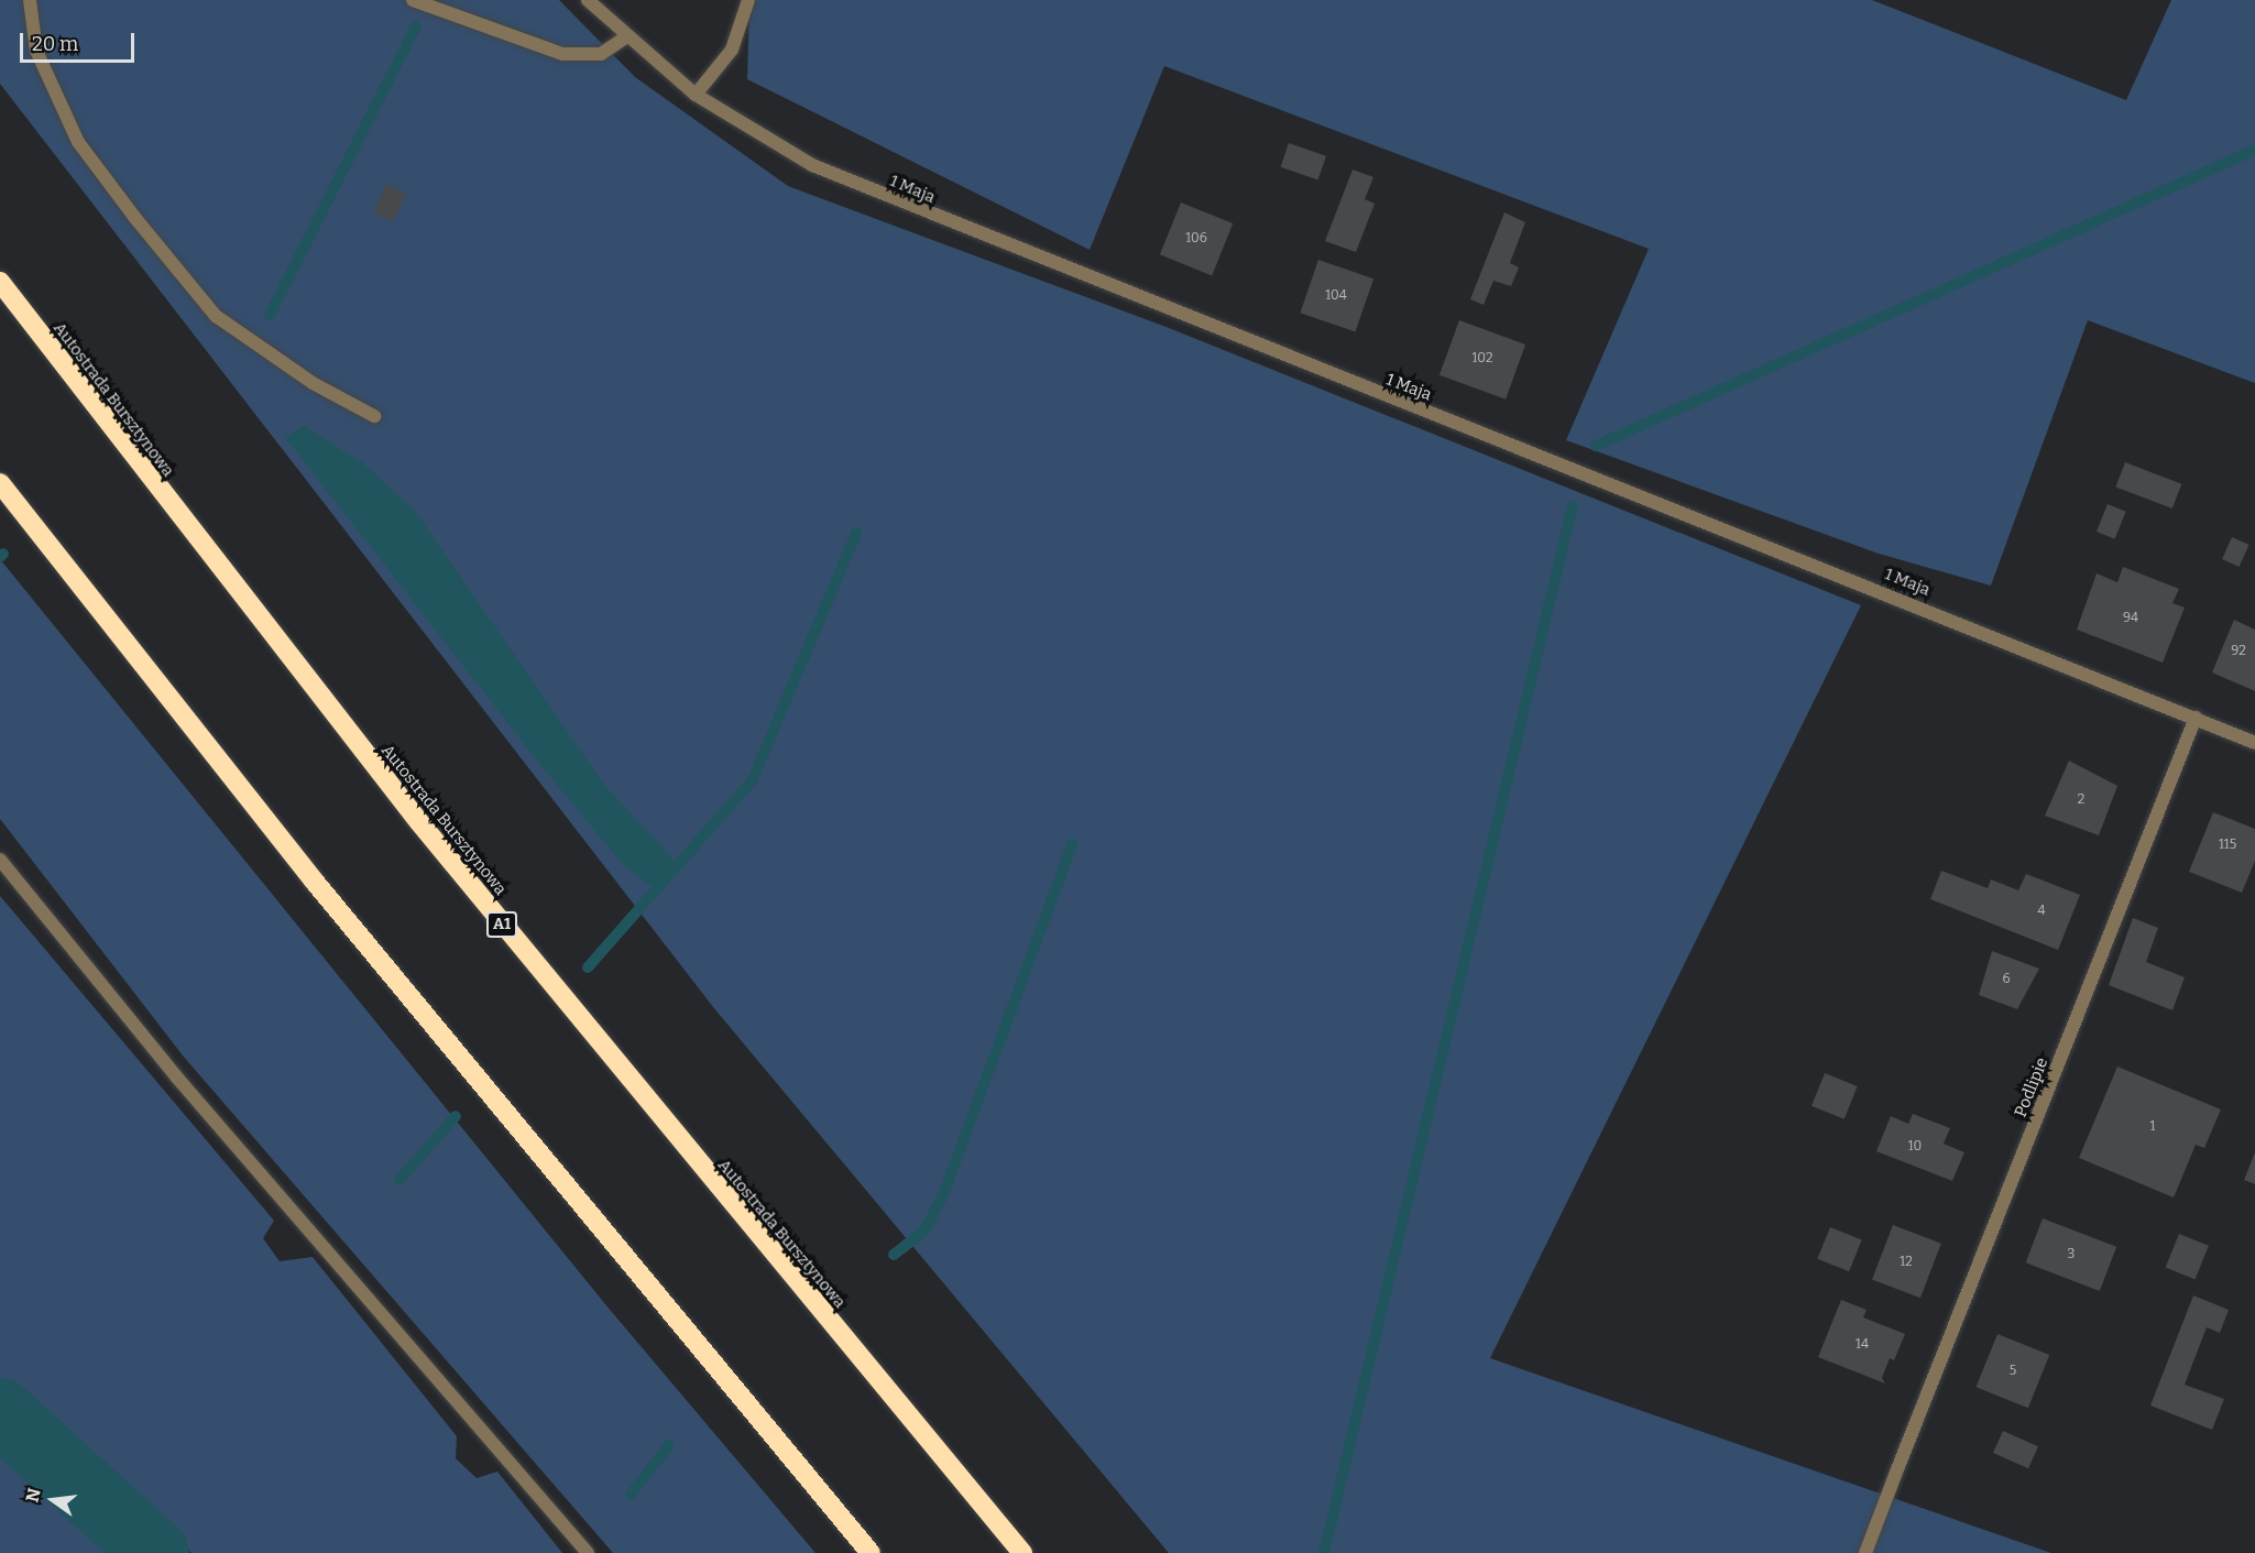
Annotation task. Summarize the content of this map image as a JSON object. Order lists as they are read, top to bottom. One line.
{"streets":{"highway":["Autostrada Bursztynowa","A1"],"street":["1 Maja","Podlipie"]},"crossings":[["1 Maja","Podlipie"]],"house_numbers":["106","104","102","94","92","2","115","4","6","1","10","3","12","14","5"],"scale_bar":"20 m","north":"left"}
